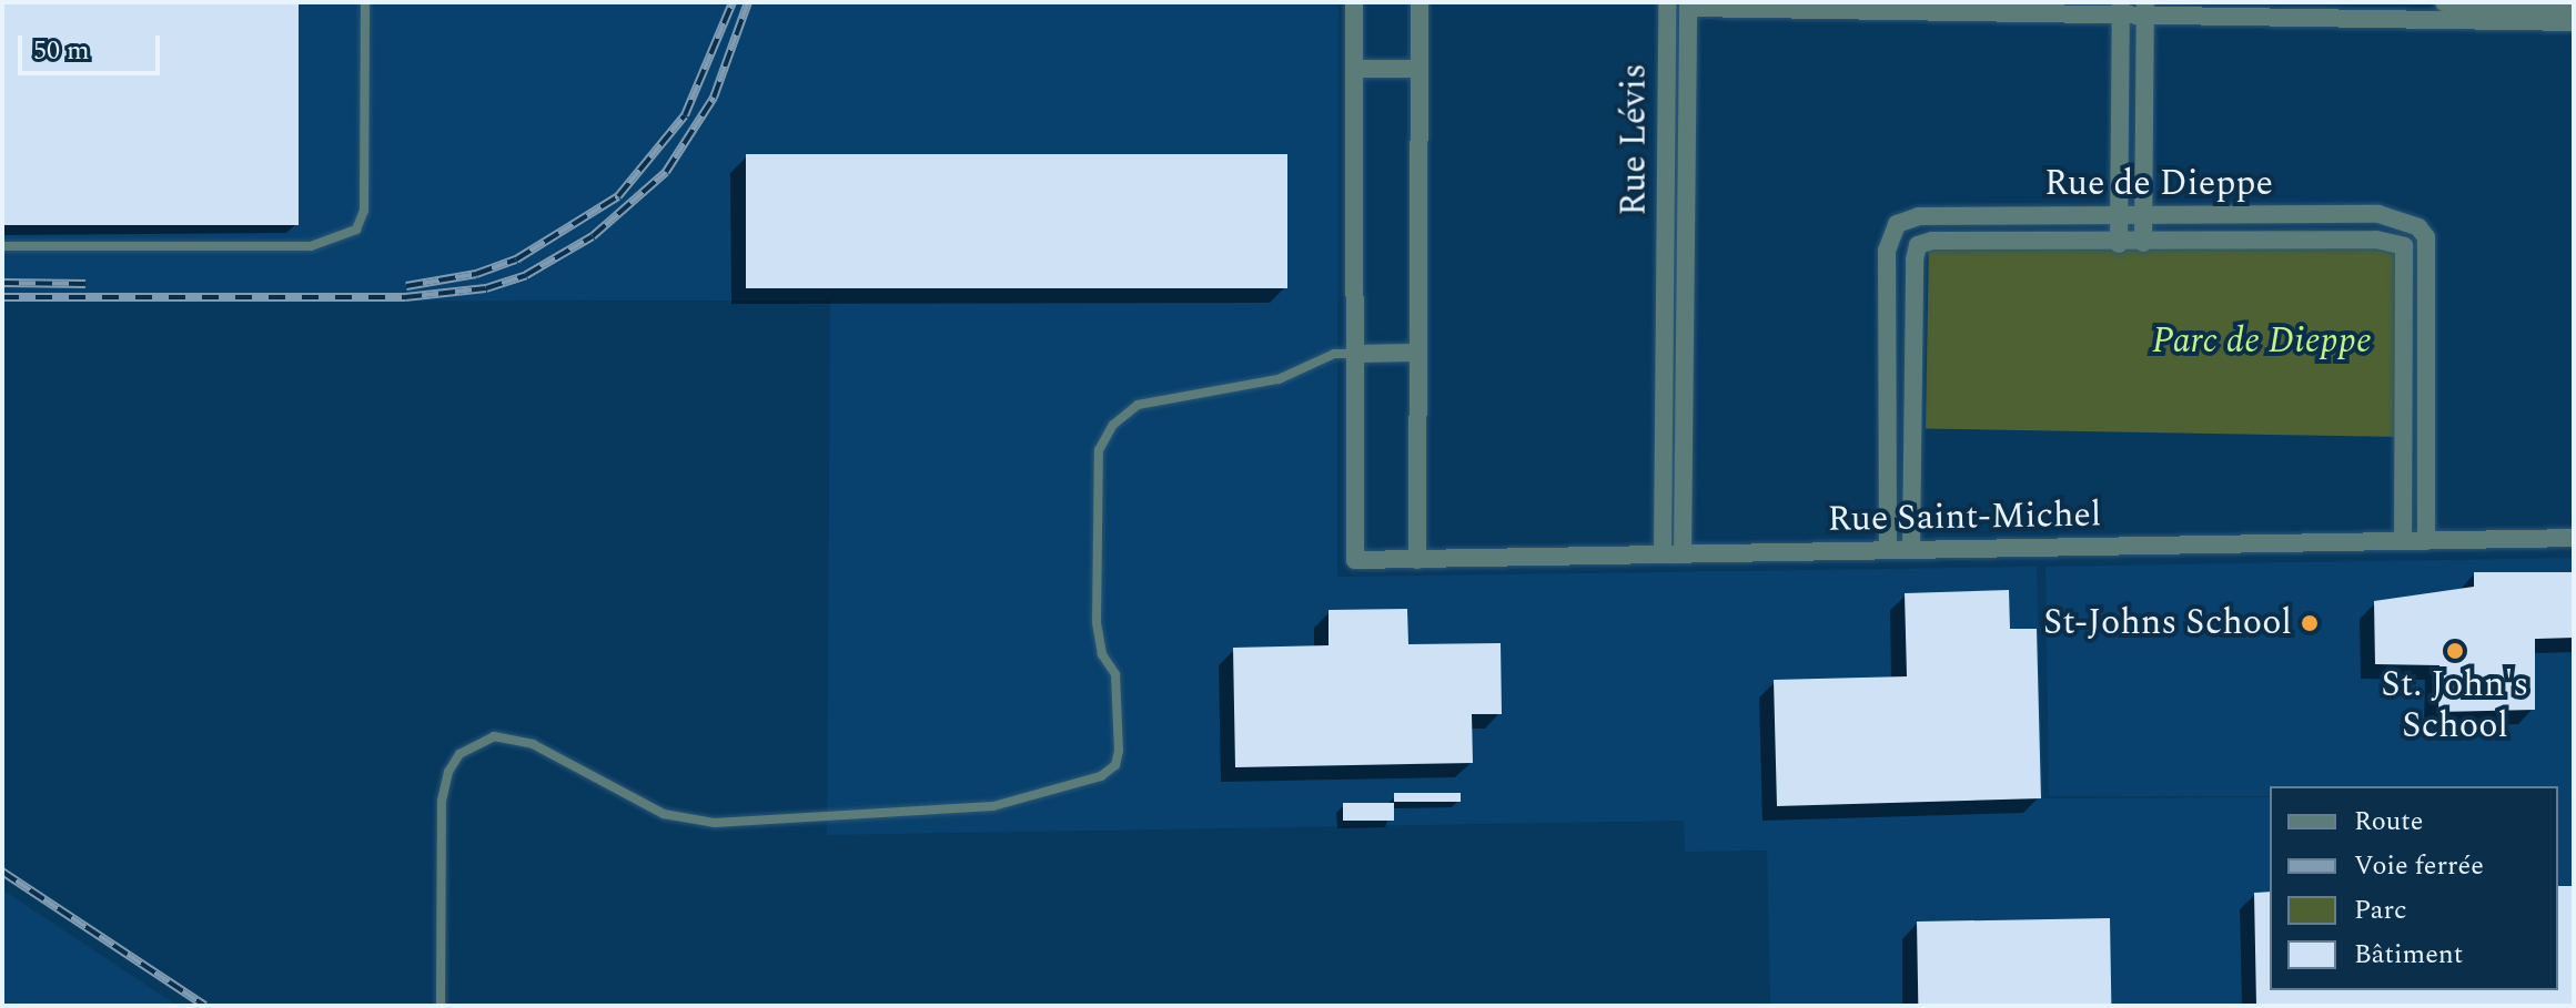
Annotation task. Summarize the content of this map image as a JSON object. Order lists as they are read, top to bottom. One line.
{"streets":{"street":["Rue Lévis","Rue de Dieppe","Rue Saint-Michel"]},"crossings":[["Rue Lévis","Rue Saint-Michel"]],"parks":["Parc de Dieppe"],"places":["St-Johns School","St. John's School"],"legend":["Route","Voie ferrée","Parc","Bâtiment"],"scale_bar":"50 m"}
